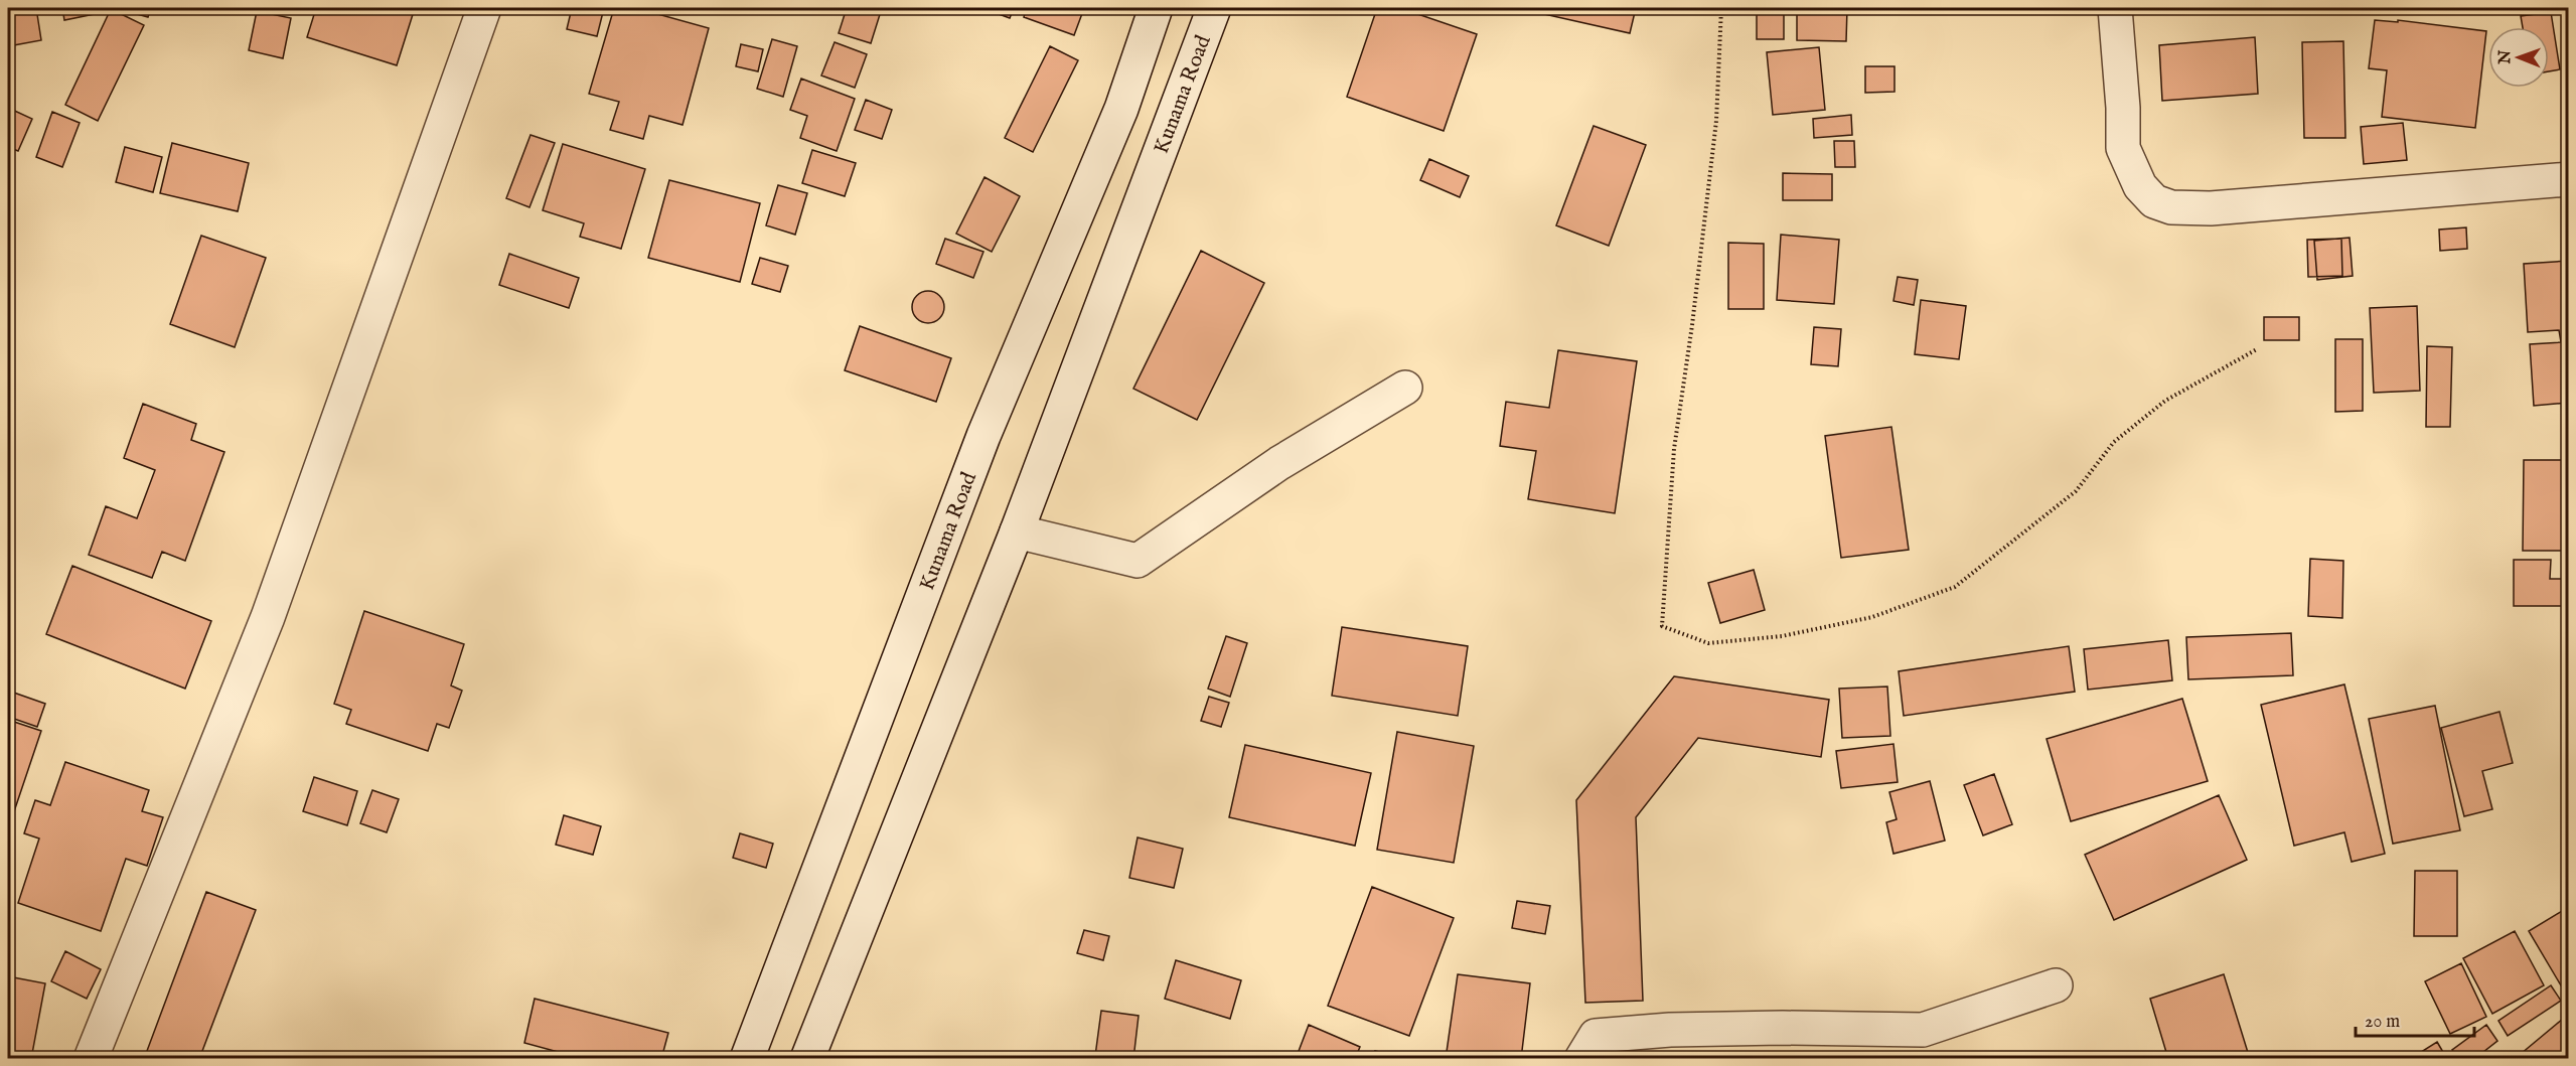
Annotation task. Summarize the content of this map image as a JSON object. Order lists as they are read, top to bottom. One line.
{"streets":{"street":["Kunama Road"]},"scale_bar":"20 m","north":"left"}
